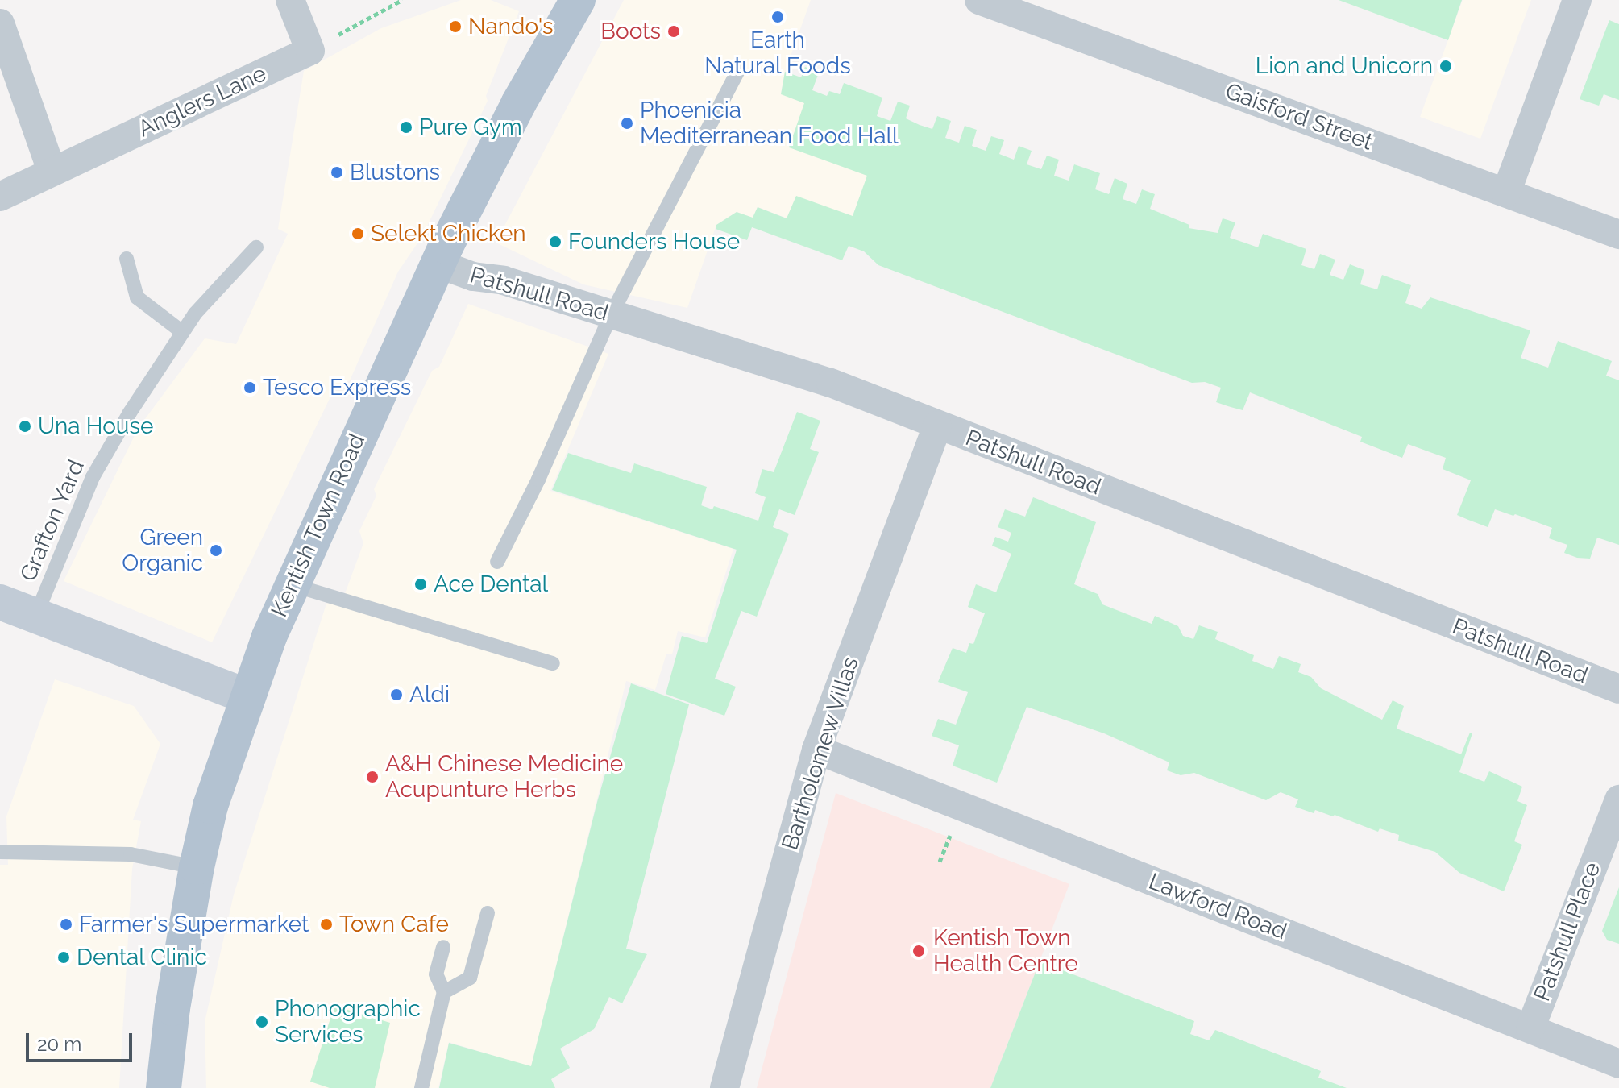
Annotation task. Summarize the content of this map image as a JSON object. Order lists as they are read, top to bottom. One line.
{"streets":{"main road":["Kentish Town Road"],"street":["Anglers Lane","Gaisford Street","Patshull Road","Bartholomew Villas","Lawford Road","Patshull Place"],"lane":["Grafton Yard"]},"crossings":[["Patshull Road","Kentish Town Road"],["Patshull Road","Bartholomew Villas"],["Bartholomew Villas","Lawford Road"],["Lawford Road","Patshull Place"]],"places":["Earth Natural Foods","Nando's","Boots","Lion and Unicorn","Phoenicia Mediterranean Food Hall","Pure Gym","Blustons","Selekt Chicken","Founders House","Tesco Express","Una House","Green Organic","Ace Dental","Aldi","A&H Chinese Medicine Acupunture Herbs","Farmer's Supermarket","Town Cafe","Kentish Town Health Centre","Dental Clinic","Phonographic Services"],"scale_bar":"20 m"}
